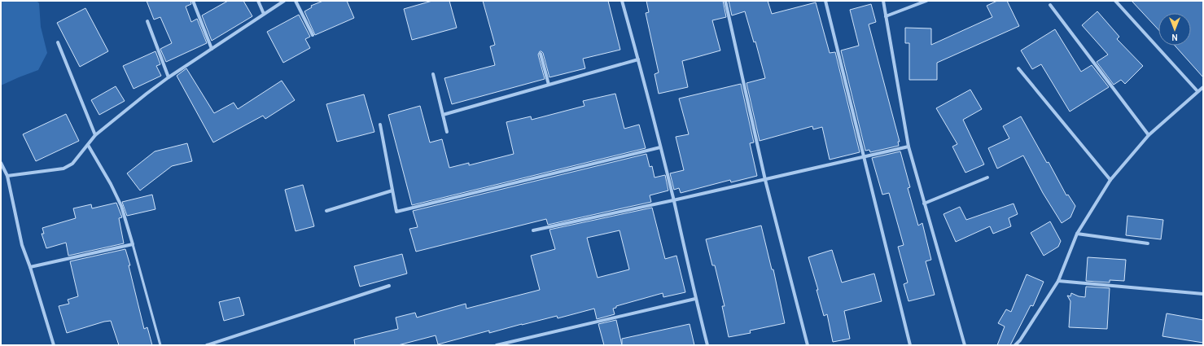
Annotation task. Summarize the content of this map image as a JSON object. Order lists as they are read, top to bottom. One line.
{"north":"bottom"}
